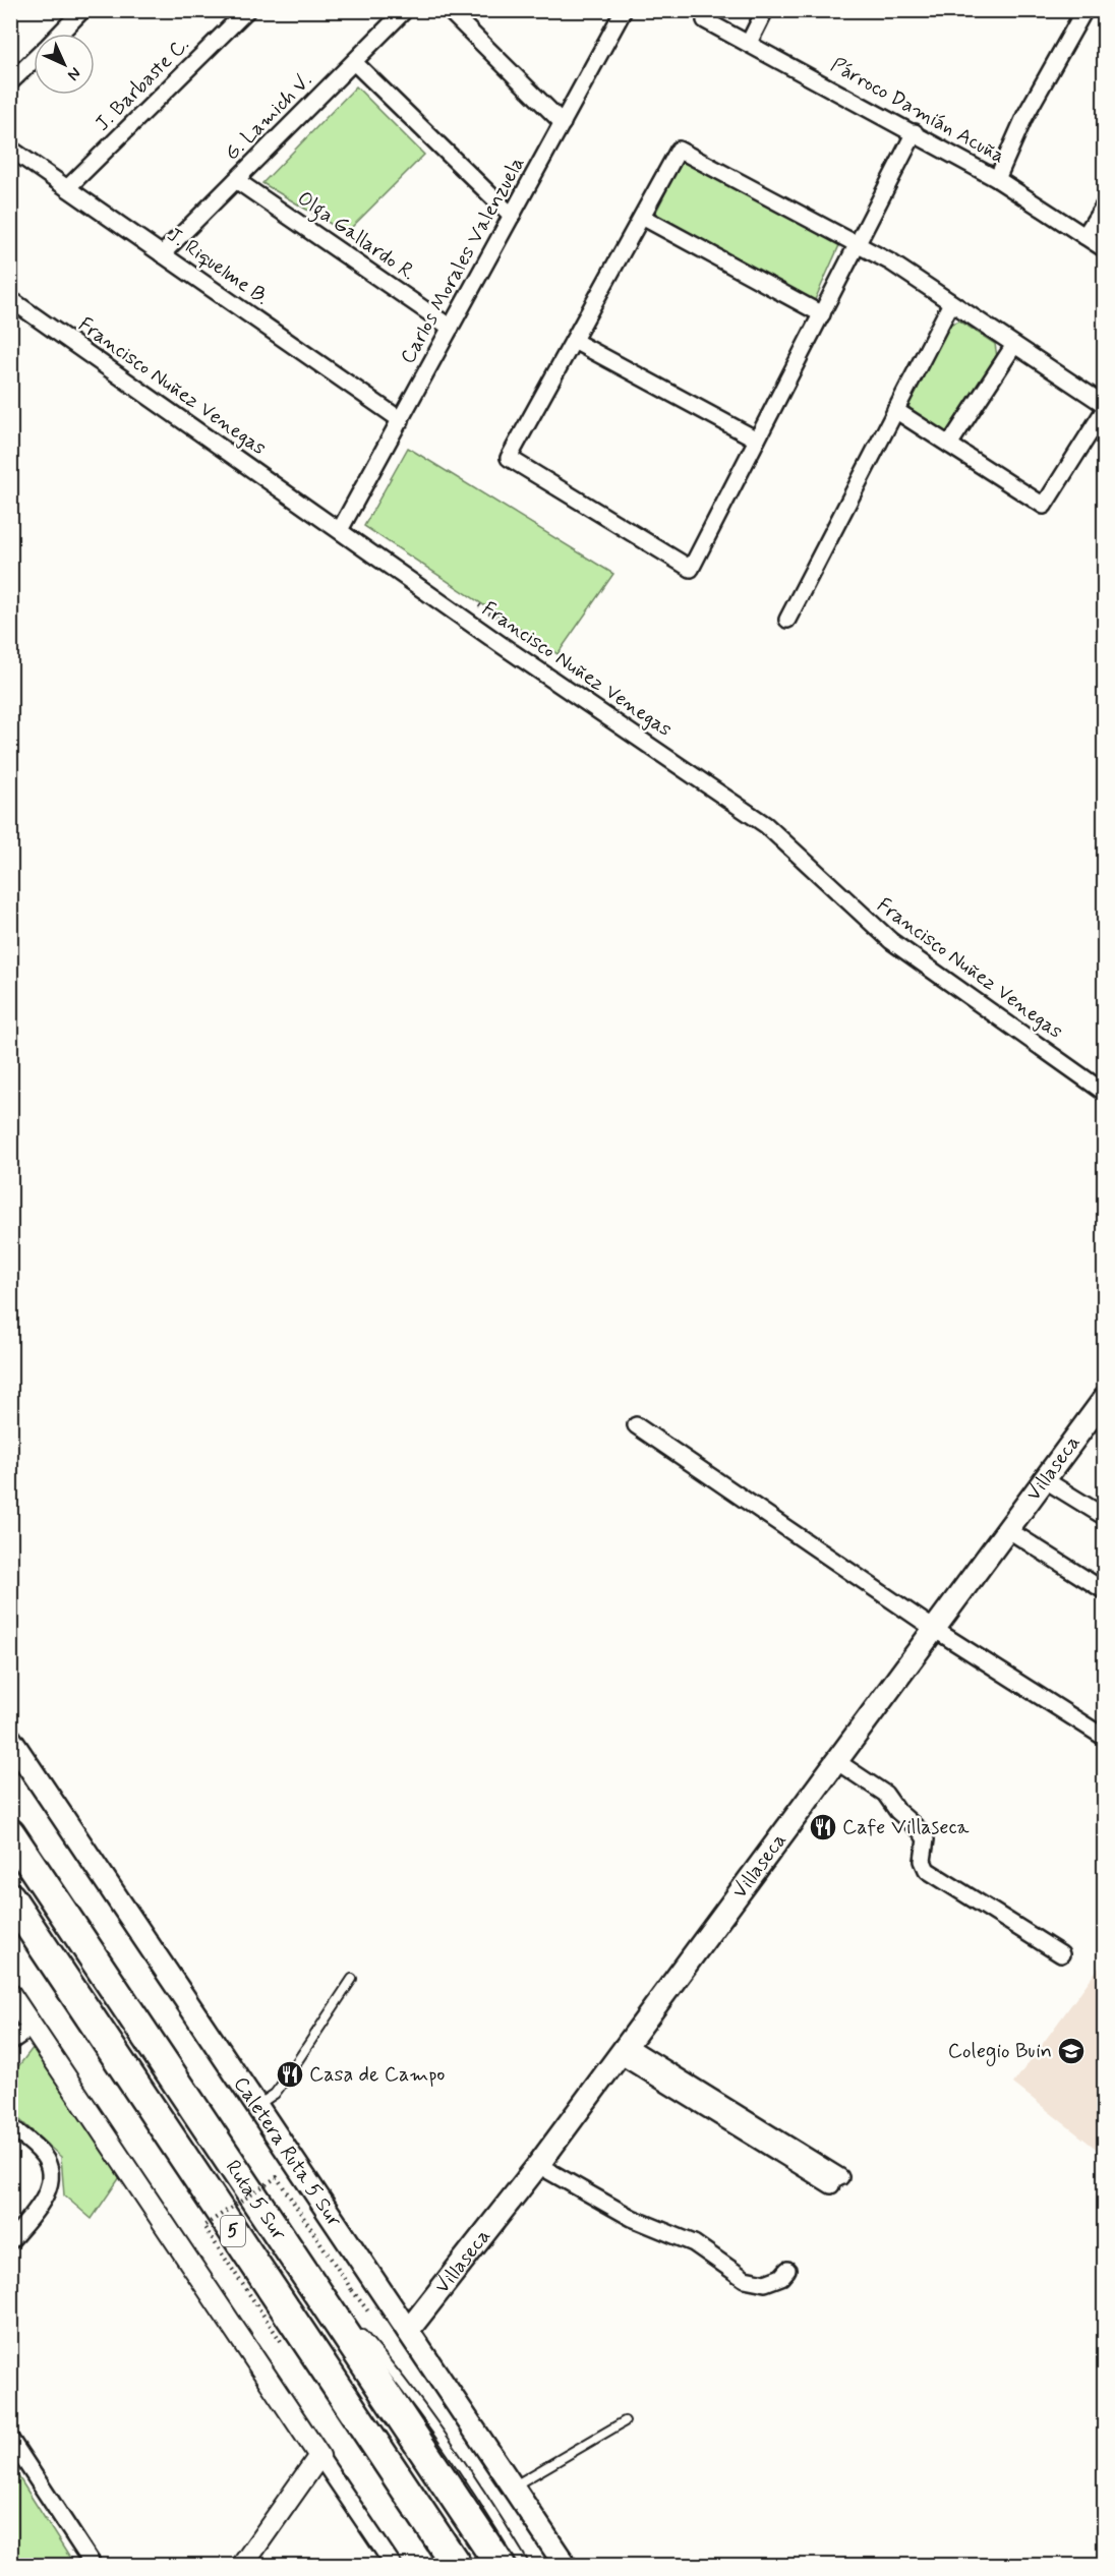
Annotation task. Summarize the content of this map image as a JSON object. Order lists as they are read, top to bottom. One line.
{"streets":{"highway":["Ruta 5 Sur","5"],"main road":["Villaseca","Caletera Ruta 5 Sur"],"street":["J. Barbaste C.","Párroco Damián Acuña","G. Lamich V.","Olga Gallardo R.","Carlos Morales Valenzuela","J. Riquelme B.","Francisco Nuñez Venegas"]},"crossings":[["J. Barbaste C.","J. Riquelme B."],["G. Lamich V.","Olga Gallardo R."],["G. Lamich V.","J. Riquelme B."],["Olga Gallardo R.","Carlos Morales Valenzuela"],["Carlos Morales Valenzuela","J. Riquelme B."],["Carlos Morales Valenzuela","Francisco Nuñez Venegas"],["Villaseca","Caletera Ruta 5 Sur"]],"places":{"restaurant":["Cafe Villaseca","Casa de Campo"],"school or university":["Colegio Buin"]},"north":"bottom right"}
